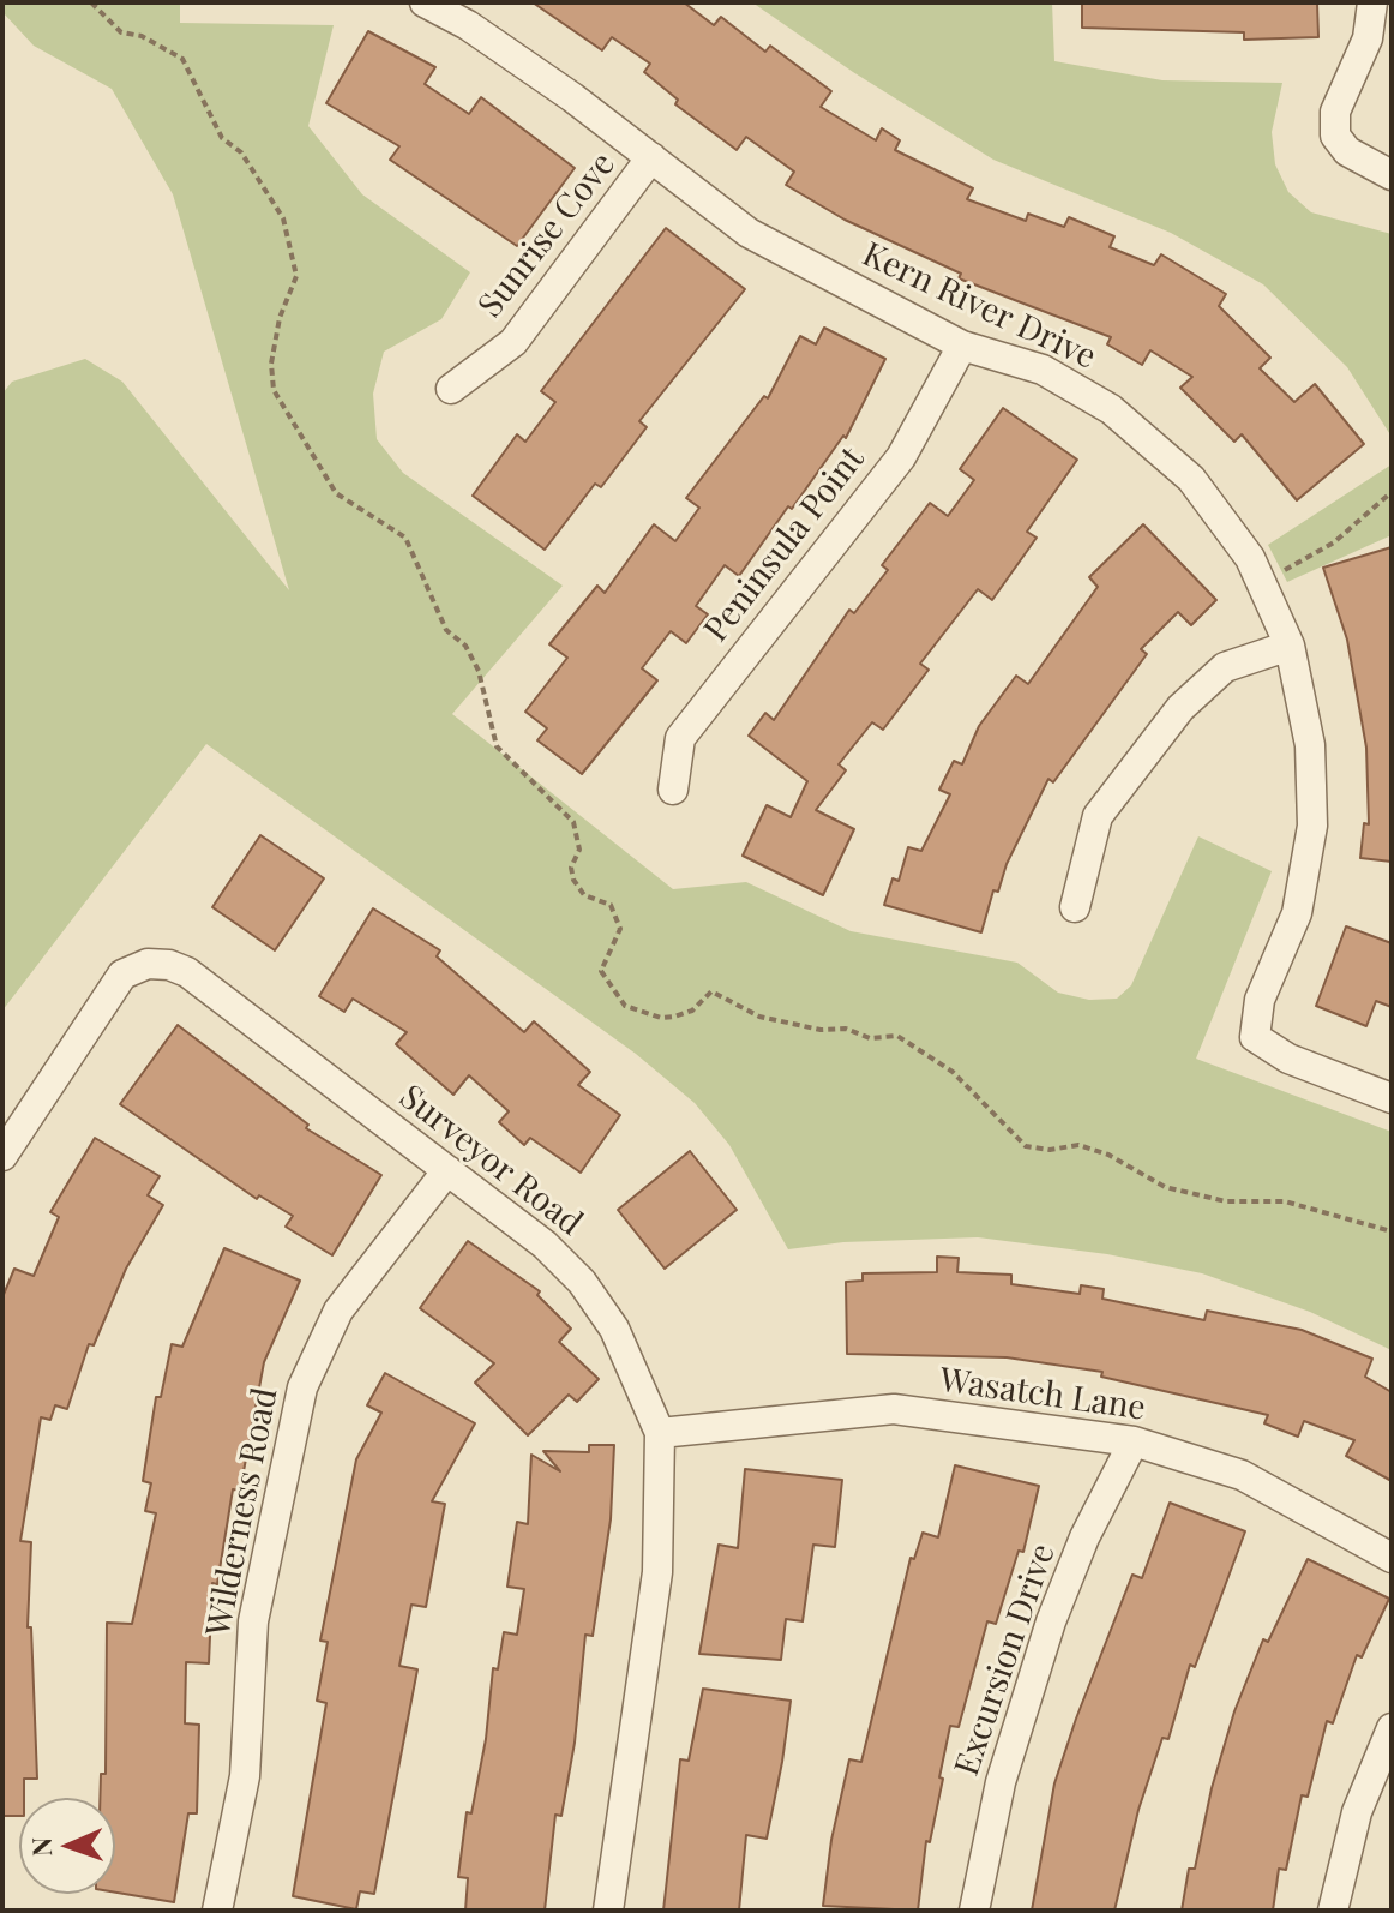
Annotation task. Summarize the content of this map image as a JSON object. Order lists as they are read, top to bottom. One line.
{"streets":{"street":["Sunrise Cove","Kern River Drive","Peninsula Point","Surveyor Road","Wasatch Lane","Wilderness Road","Excursion Drive"]},"crossings":[["Sunrise Cove","Kern River Drive"],["Kern River Drive","Peninsula Point"],["Surveyor Road","Wasatch Lane"],["Surveyor Road","Wilderness Road"],["Wasatch Lane","Excursion Drive"]],"north":"left"}
